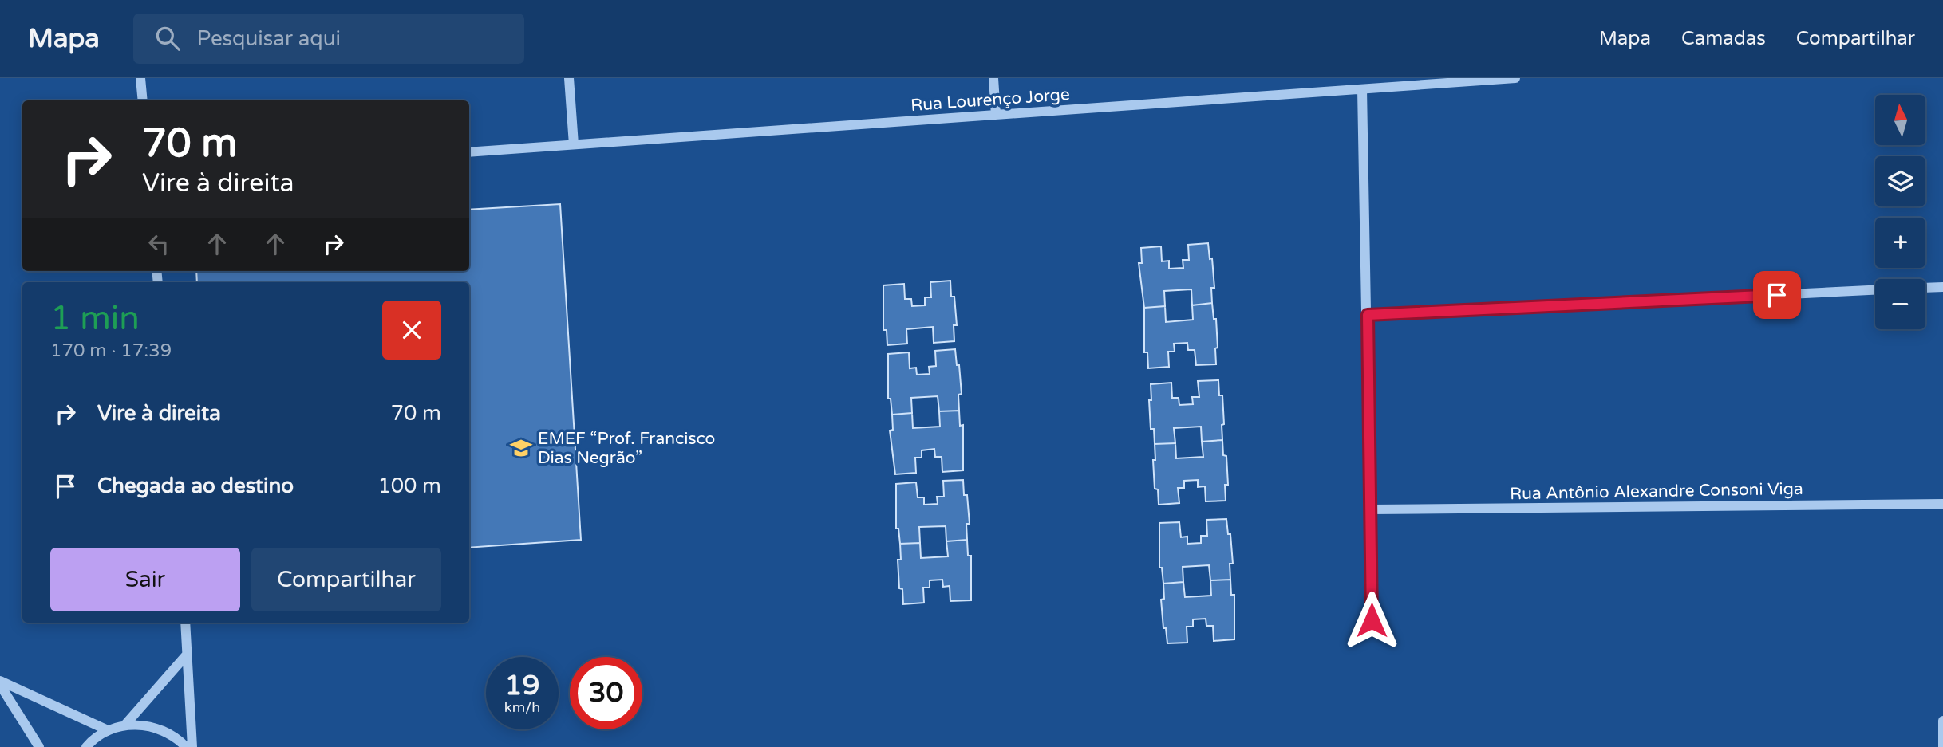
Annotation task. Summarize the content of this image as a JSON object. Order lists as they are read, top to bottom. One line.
{"streets":{"street":["Rua Lourenço Jorge","Rua Antônio Alexandre Consoni Viga"]},"places":{"school or university":["EMEF “Prof. Francisco Dias Negrão”"]},"north":"top","page":{"header":"Mapa","search":"Pesquisar aqui","nav":["Mapa","Camadas","Compartilhar"],"map_buttons":["+","−"],"turn":["70 m","Vire à direita"],"heading":["1 min","170 m · 17:39"],"list":[{"name":"Vire à direita","value":"70 m"},{"name":"Chegada ao destino","value":"100 m"}],"buttons":["Sair","Compartilhar"],"speed":"19 km/h","limit":"30"}}
